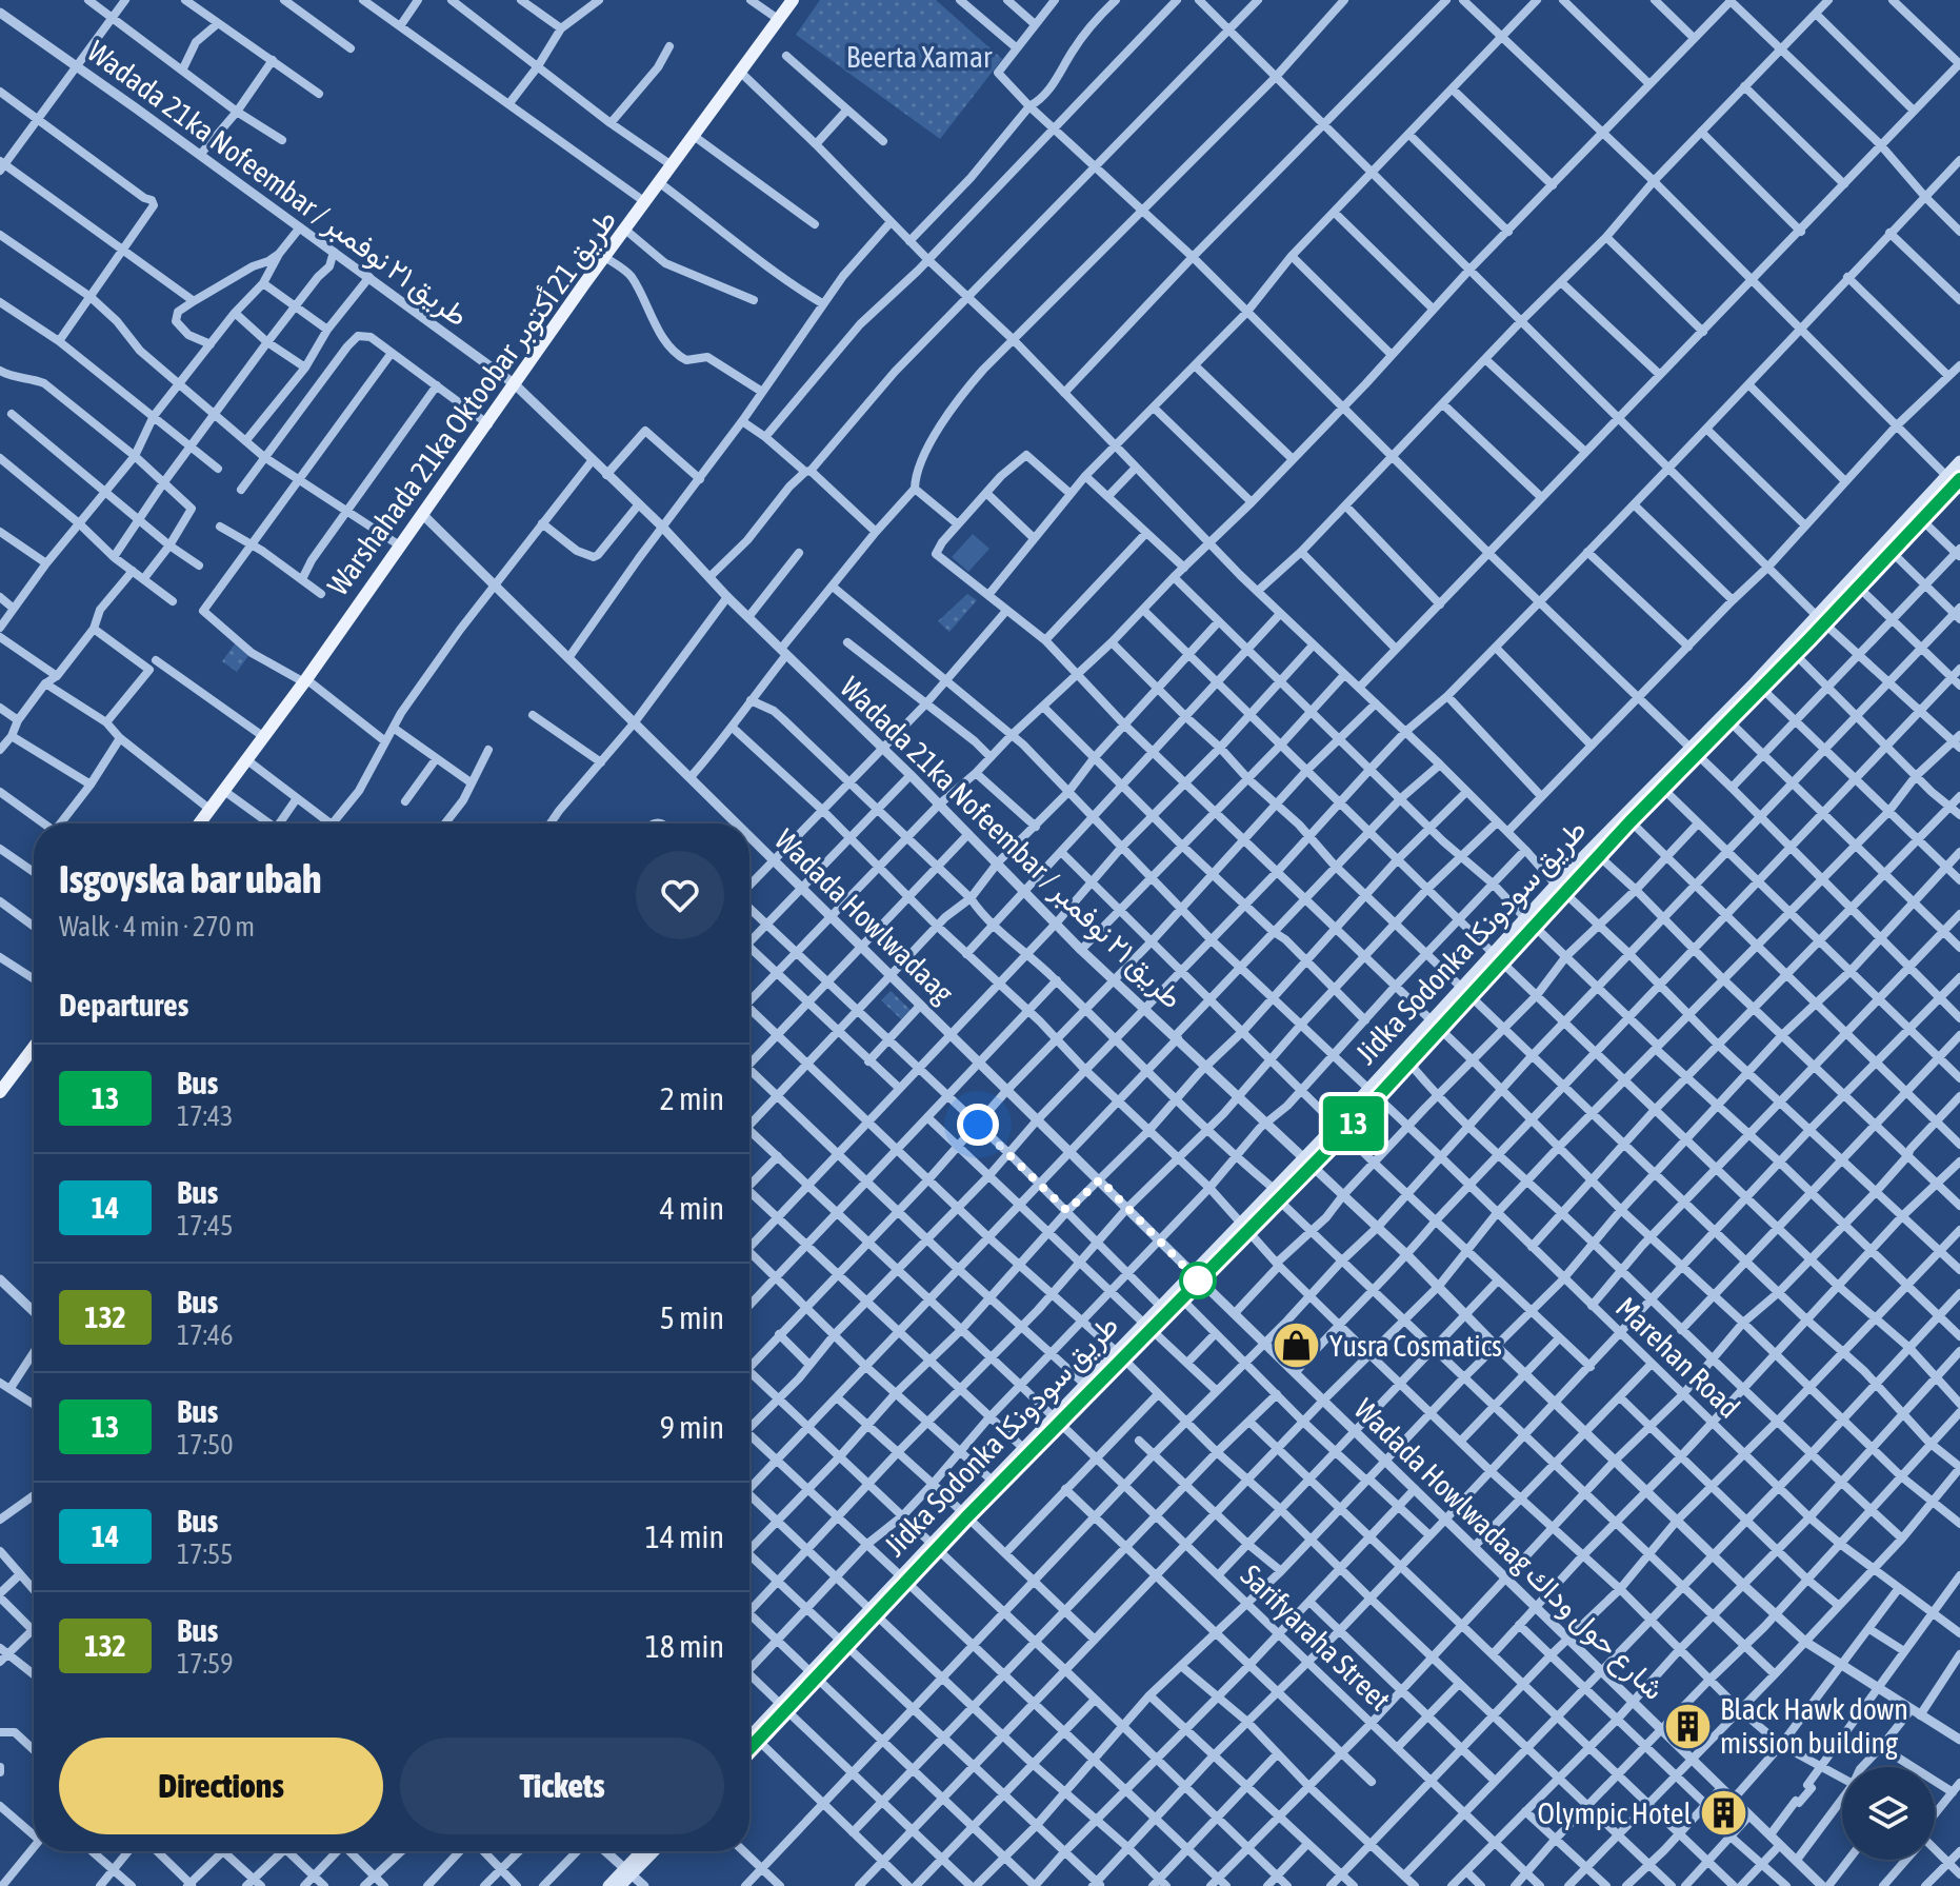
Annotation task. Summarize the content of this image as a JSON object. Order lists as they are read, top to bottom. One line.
{"streets":{"main road":["Warshahada 21ka Oktoobar طريق 21 أكتوبر","Jidka Sodonka طريق سودونكا"],"street":["Wadada 21ka Nofeembar / طريق ٢١ نوفمبر","Wadada Howlwadaag","Marehan Road","Wadada Howlwadaag شارع حول وداك","Sarifyaraha Street"]},"crossings":[["Wadada 21ka Nofeembar / طريق ٢١ نوفمبر","Warshahada 21ka Oktoobar طريق 21 أكتوبر"],["Wadada 21ka Nofeembar / طريق ٢١ نوفمبر","Jidka Sodonka طريق سودونكا"],["Warshahada 21ka Oktoobar طريق 21 أكتوبر","Wadada Howlwadaag"],["Wadada Howlwadaag","Jidka Sodonka طريق سودونكا"],["Wadada Howlwadaag","Wadada Howlwadaag شارع حول وداك"],["Jidka Sodonka طريق سودونكا","Marehan Road"],["Jidka Sodonka طريق سودونكا","Wadada Howlwadaag شارع حول وداك"],["Jidka Sodonka طريق سودونكا","Sarifyaraha Street"]],"parks":["Beerta Xamar"],"places":{"shop":["Yusra Cosmatics"],"building":["Black Hawk down mission building","Olympic Hotel"]},"lines":["bus line 13"],"page":{"on_map":"13","heading":[["Isgoyska bar ubah","Walk · 4 min · 270 m"],"Departures"],"list":[{"mark":"13","name":"Bus","note":"17:43","value":"2 min"},{"mark":"14","name":"Bus","note":"17:45","value":"4 min"},{"mark":"132","name":"Bus","note":"17:46","value":"5 min"},{"mark":"13","name":"Bus","note":"17:50","value":"9 min"},{"mark":"14","name":"Bus","note":"17:55","value":"14 min"},{"mark":"132","name":"Bus","note":"17:59","value":"18 min"}],"buttons":["Directions","Tickets"]}}
